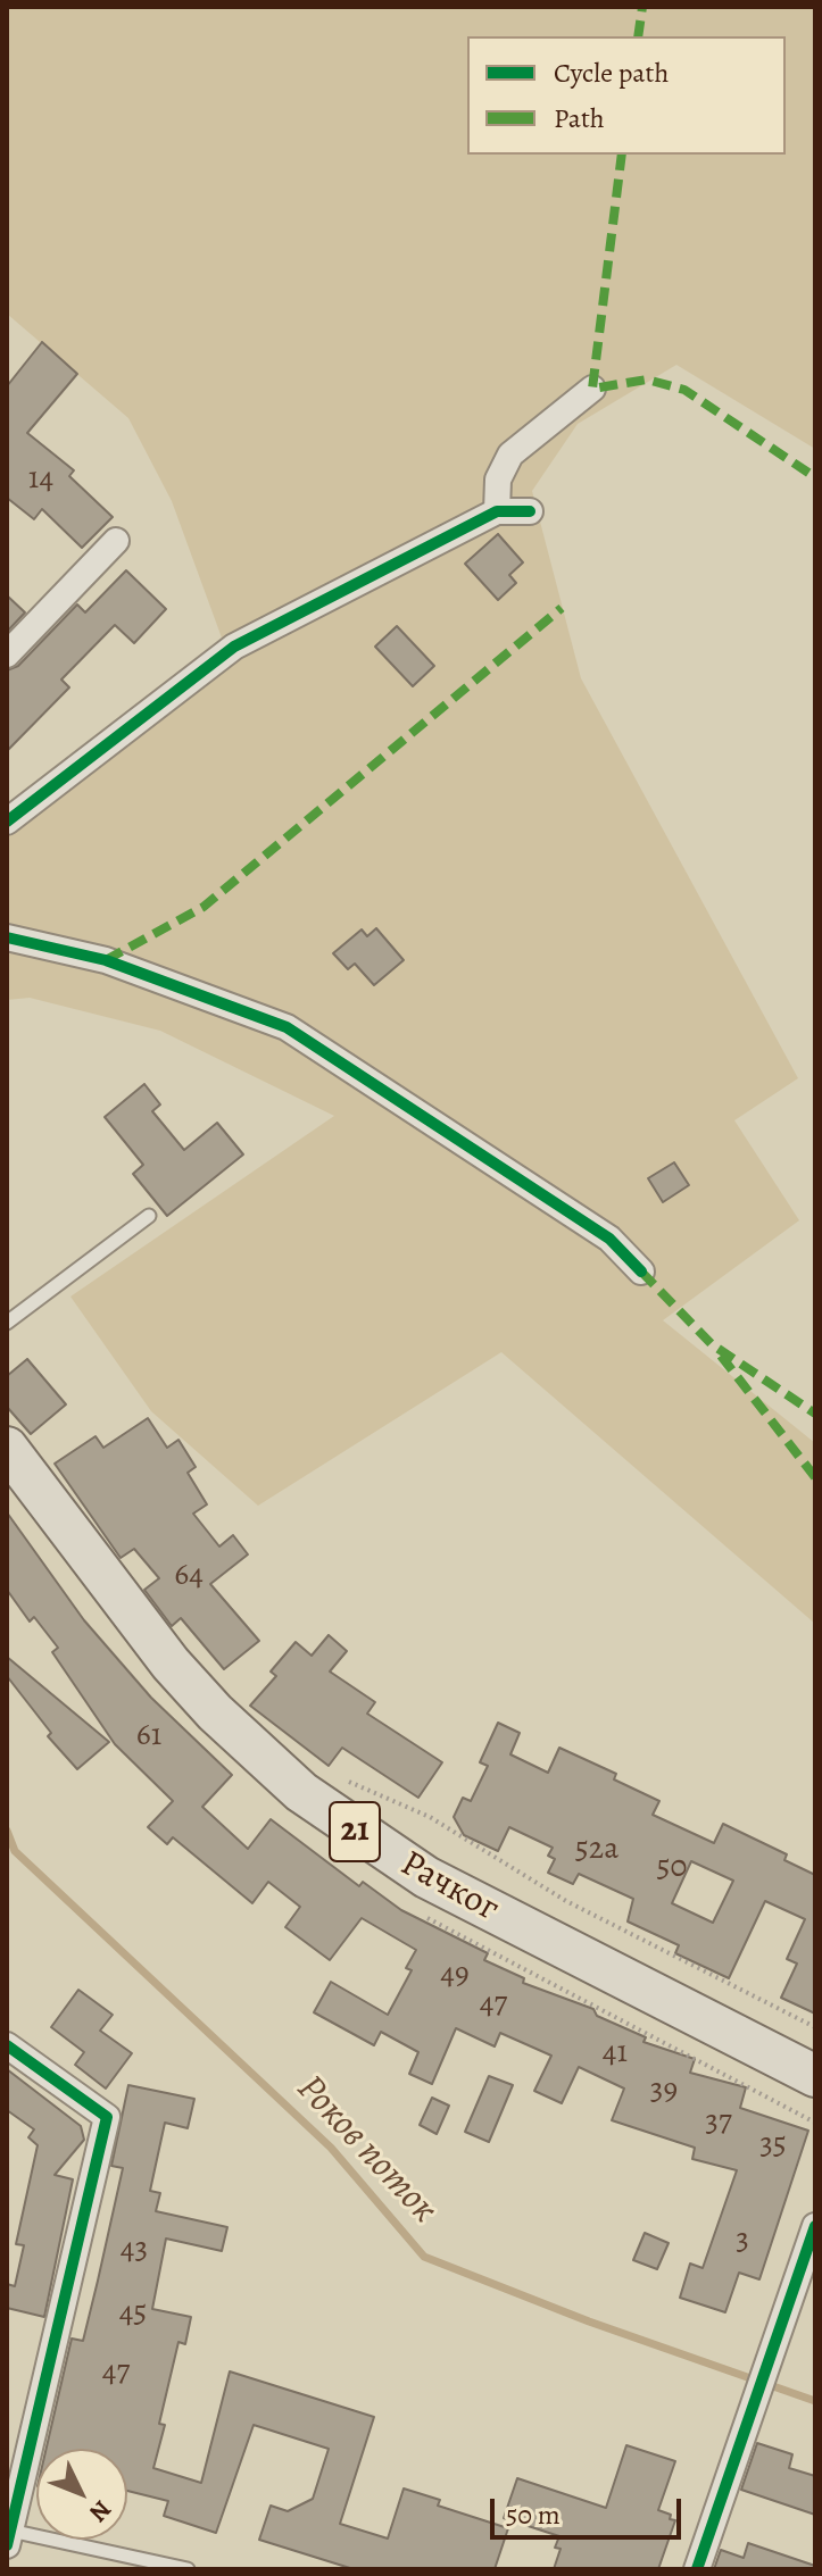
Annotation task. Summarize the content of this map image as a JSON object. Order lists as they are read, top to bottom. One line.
{"streets":{"main road":["21","Рачког"]},"water":["Роков поток"],"house_numbers":["14","64","61","52a","50","49","47","41","39","37","35","3","43","45","47"],"legend":["Cycle path","Path"],"scale_bar":"50 m","north":"bottom right"}
